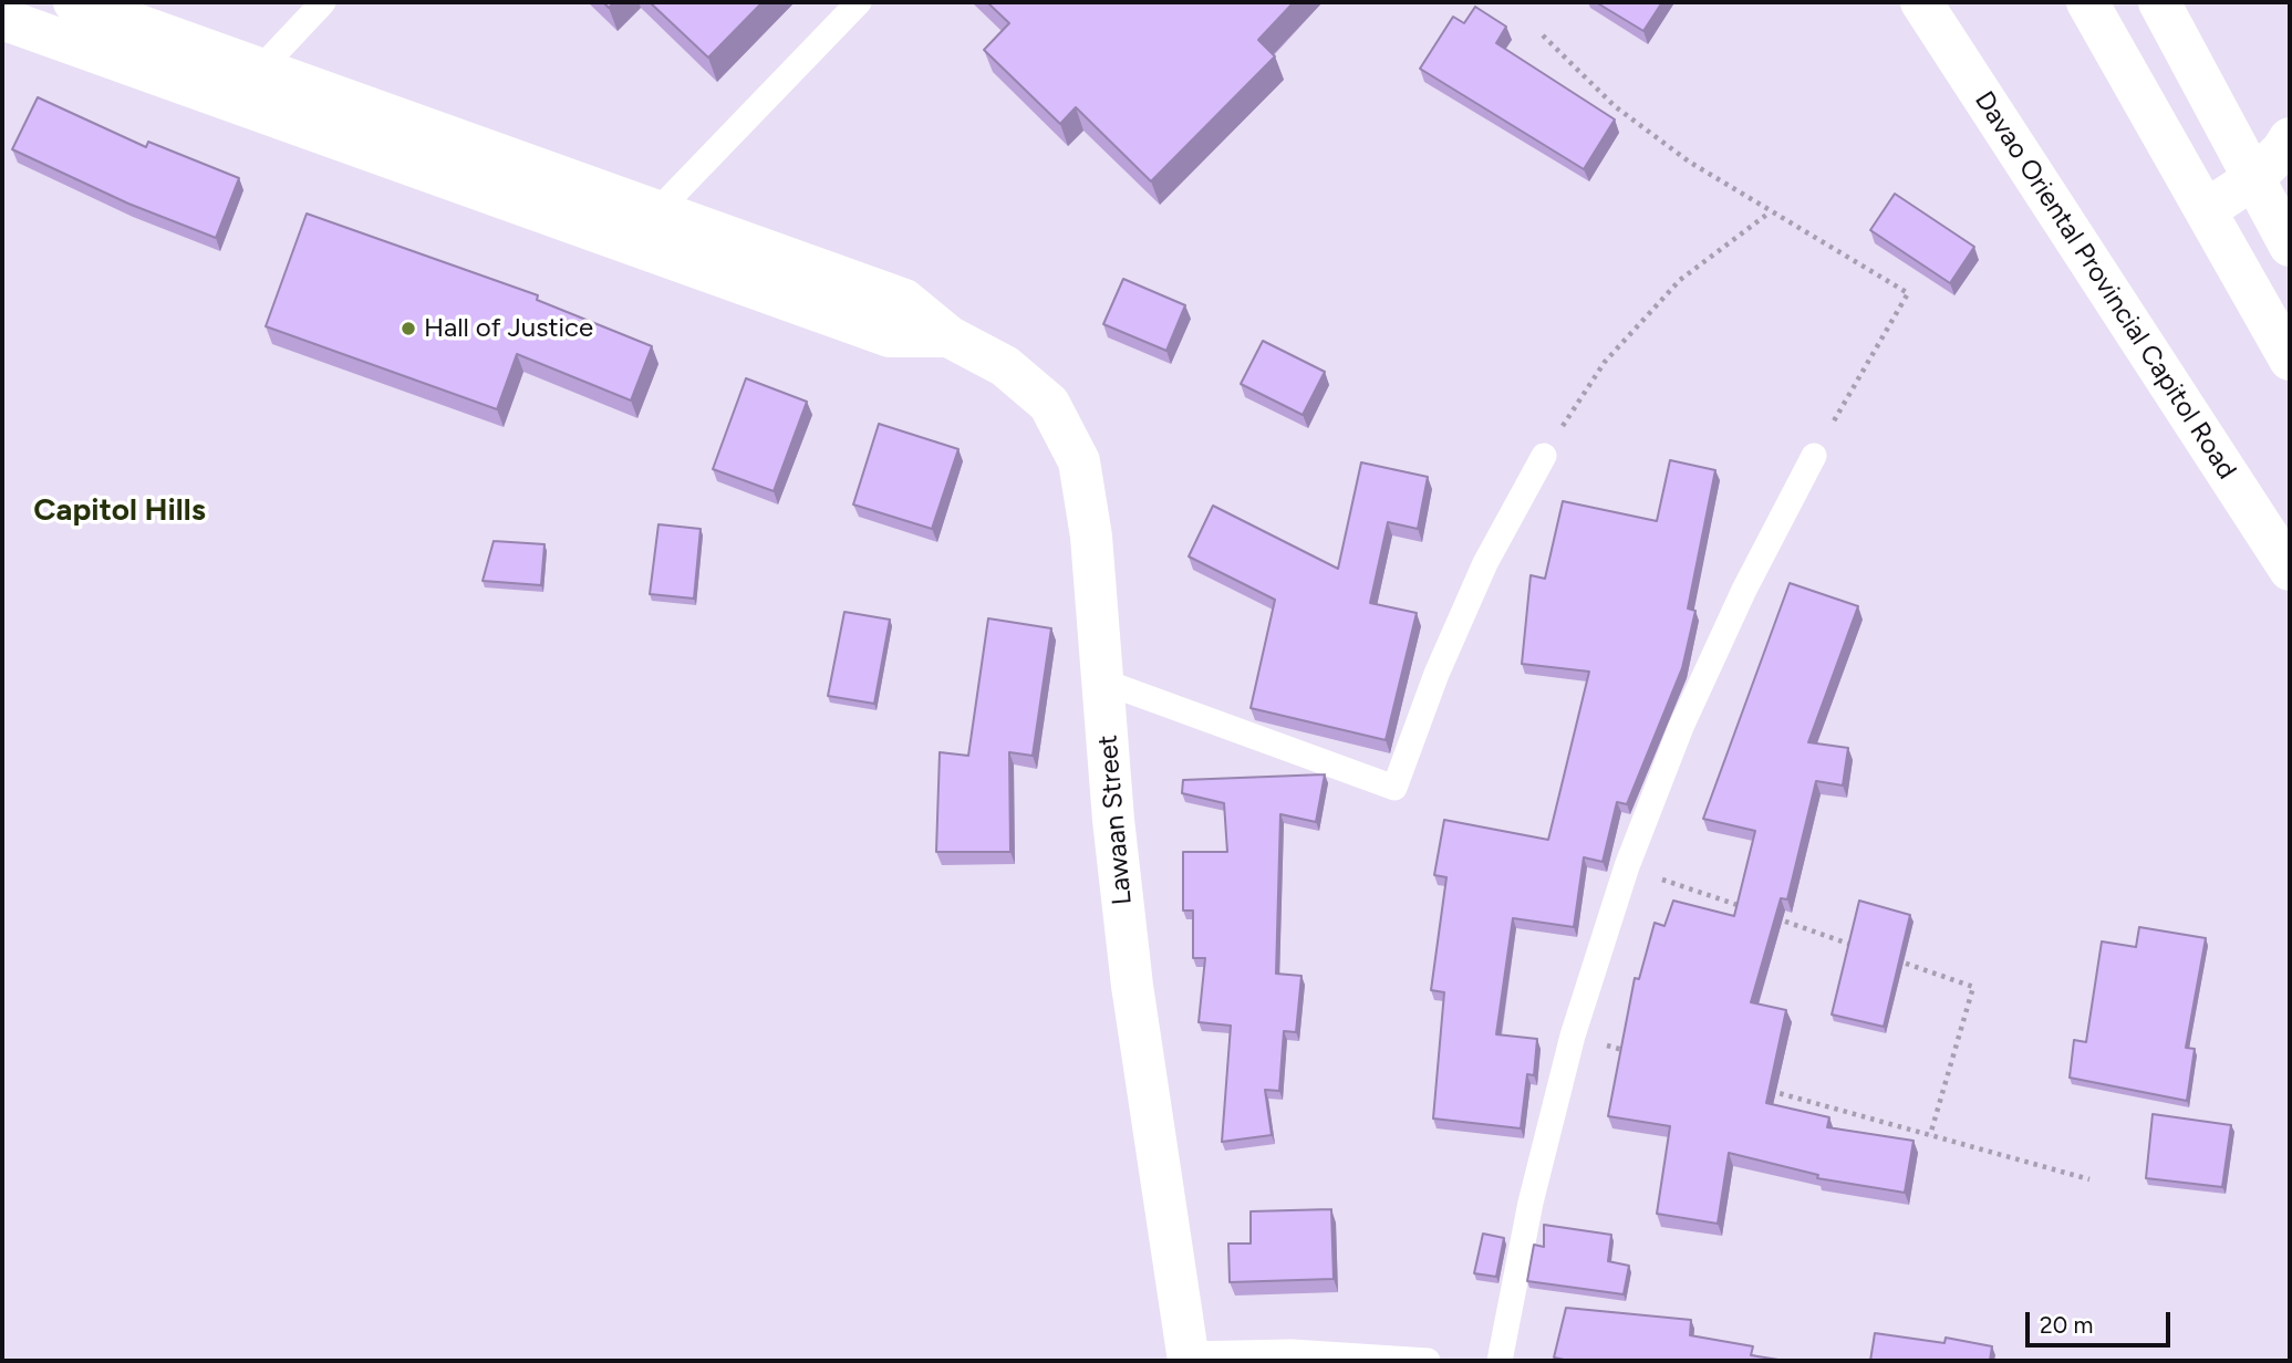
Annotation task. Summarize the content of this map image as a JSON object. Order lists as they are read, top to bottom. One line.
{"streets":{"street":["Davao Oriental Provincial Capitol Road","Lawaan Street"]},"districts":["Capitol Hills"],"places":["Hall of Justice"],"scale_bar":"20 m"}
